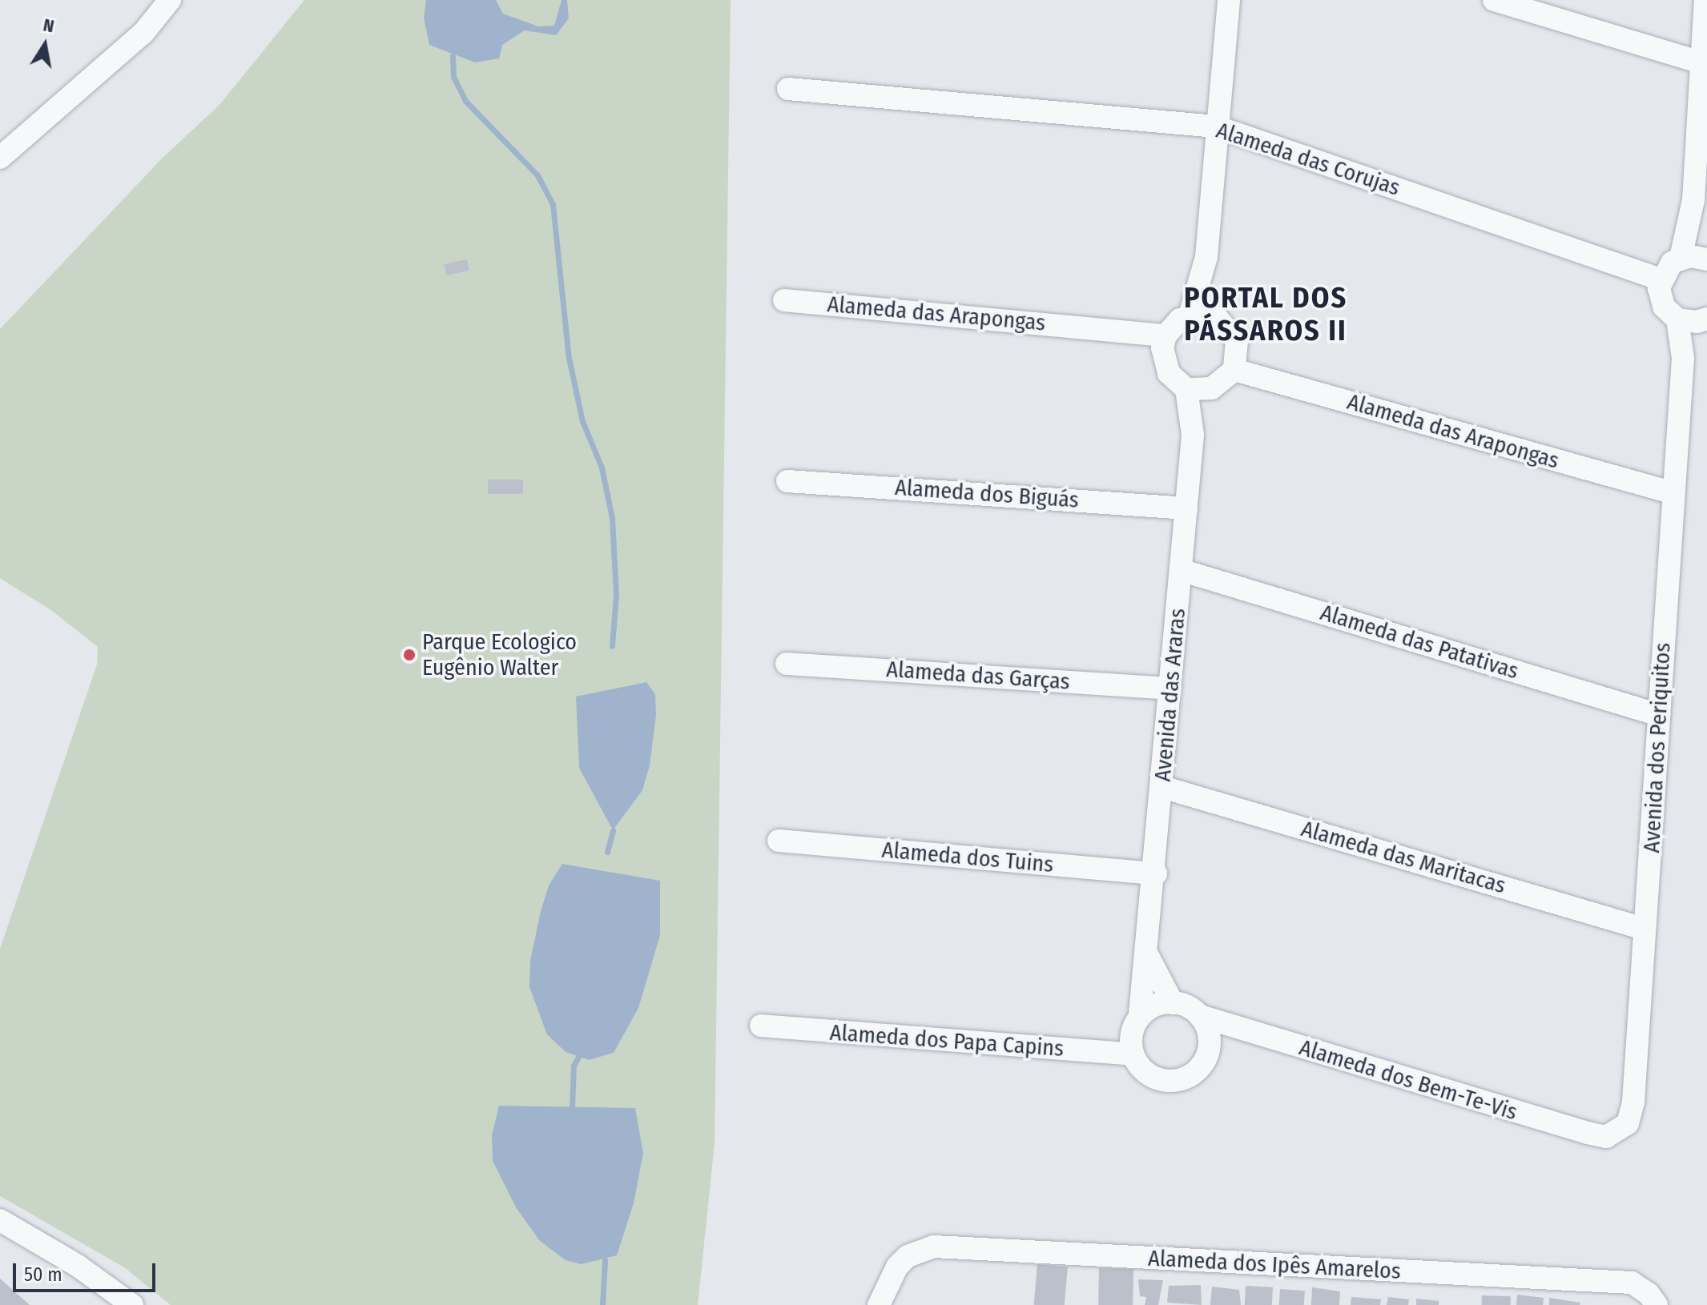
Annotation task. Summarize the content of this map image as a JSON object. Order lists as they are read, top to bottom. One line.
{"streets":{"street":["Alameda das Corujas","Alameda das Arapongas","Alameda dos Biguás","Alameda das Patativas","Alameda das Garças","Avenida das Araras","Avenida dos Periquitos","Alameda dos Tuins","Alameda das Maritacas","Alameda dos Papa Capins","Alameda dos Bem-Te-Vis","Alameda dos Ipês Amarelos"]},"crossings":[["Alameda das Arapongas","Avenida dos Periquitos"],["Alameda dos Biguás","Avenida das Araras"],["Alameda das Patativas","Avenida das Araras"],["Alameda das Patativas","Avenida dos Periquitos"],["Alameda das Garças","Avenida das Araras"],["Avenida das Araras","Alameda dos Tuins"],["Avenida das Araras","Alameda das Maritacas"],["Avenida das Araras","Alameda dos Papa Capins"],["Avenida das Araras","Alameda dos Bem-Te-Vis"],["Avenida dos Periquitos","Alameda das Maritacas"],["Avenida dos Periquitos","Alameda dos Bem-Te-Vis"],["Alameda dos Papa Capins","Alameda dos Bem-Te-Vis"]],"districts":["PORTAL DOS PÁSSAROS II"],"places":["Parque Ecologico Eugênio Walter"],"scale_bar":"50 m","north":"top"}
